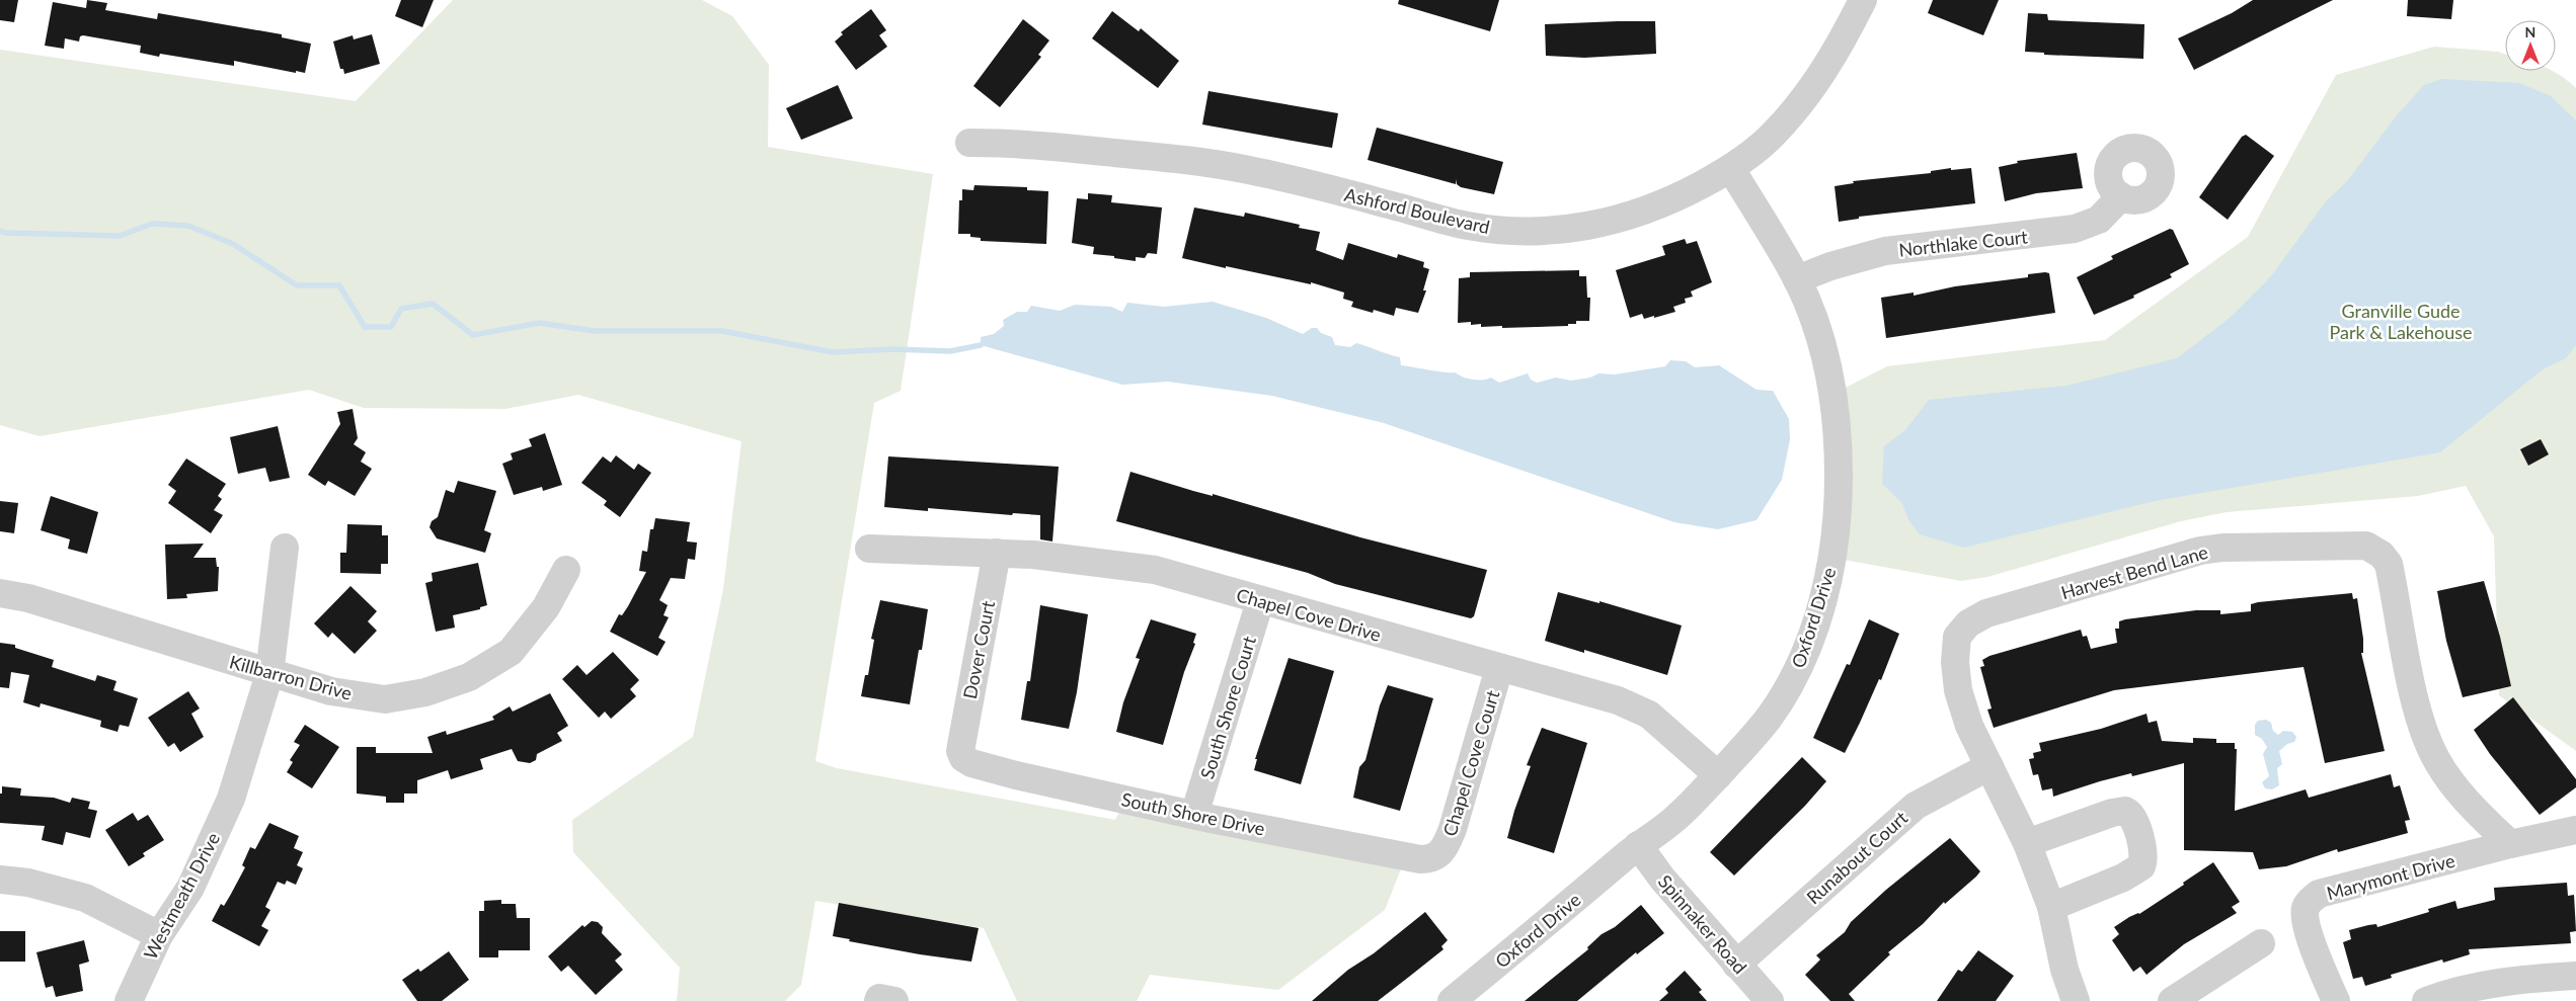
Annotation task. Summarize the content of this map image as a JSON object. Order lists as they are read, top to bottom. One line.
{"streets":{"street":["Ashford Boulevard","Northlake Court","Harvest Bend Lane","Chapel Cove Drive","Oxford Drive","Dover Court","Killbarron Drive","South Shore Court","Chapel Cove Court","South Shore Drive","Runabout Court","Marymont Drive","Westmeath Drive","Spinnaker Road"]},"crossings":[["Ashford Boulevard","Oxford Drive"],["Northlake Court","Oxford Drive"],["Harvest Bend Lane","Runabout Court"],["Harvest Bend Lane","Marymont Drive"],["Chapel Cove Drive","Oxford Drive"],["Chapel Cove Drive","Dover Court"],["Chapel Cove Drive","South Shore Court"],["Chapel Cove Drive","Chapel Cove Court"],["Oxford Drive","Spinnaker Road"],["Dover Court","South Shore Drive"],["Killbarron Drive","Westmeath Drive"],["South Shore Court","South Shore Drive"],["Chapel Cove Court","South Shore Drive"],["Runabout Court","Spinnaker Road"]],"parks":["Granville Gude Park & Lakehouse"],"north":"top"}
